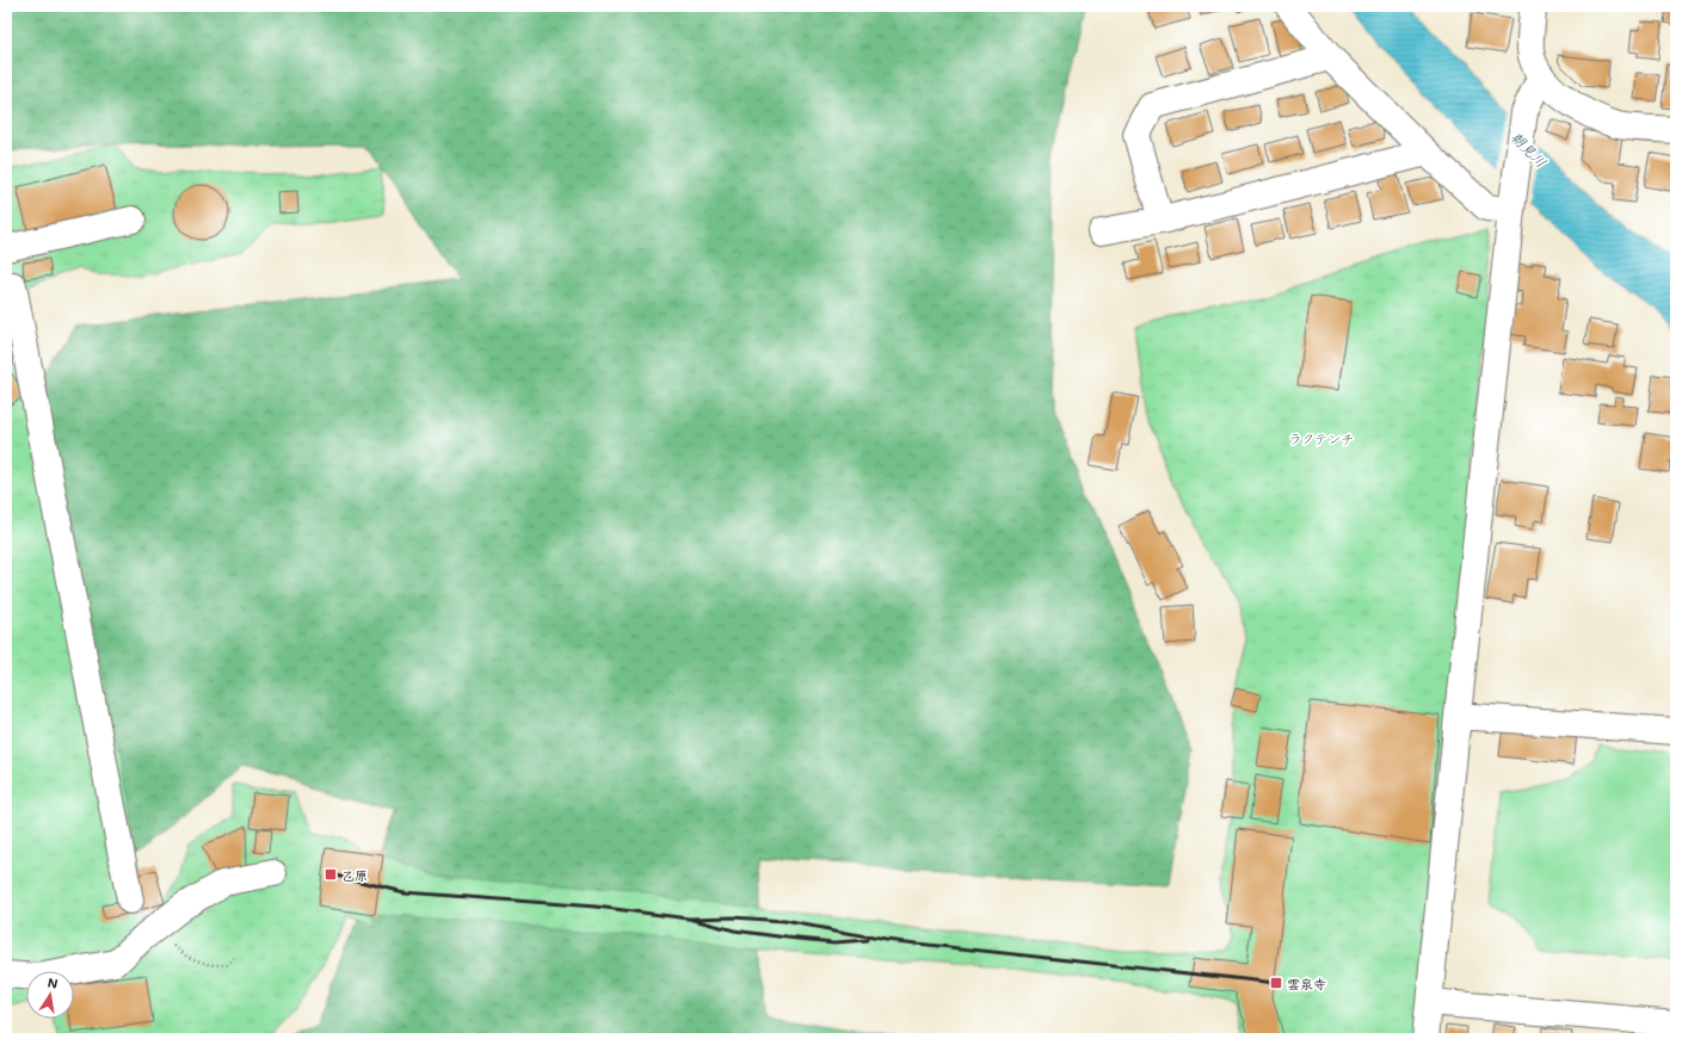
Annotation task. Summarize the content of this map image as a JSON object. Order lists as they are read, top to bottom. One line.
{"water":["朝見川"],"parks":["ラクテンチ"],"places":{"transit":["乙原","雲泉寺"]},"north":"top"}
